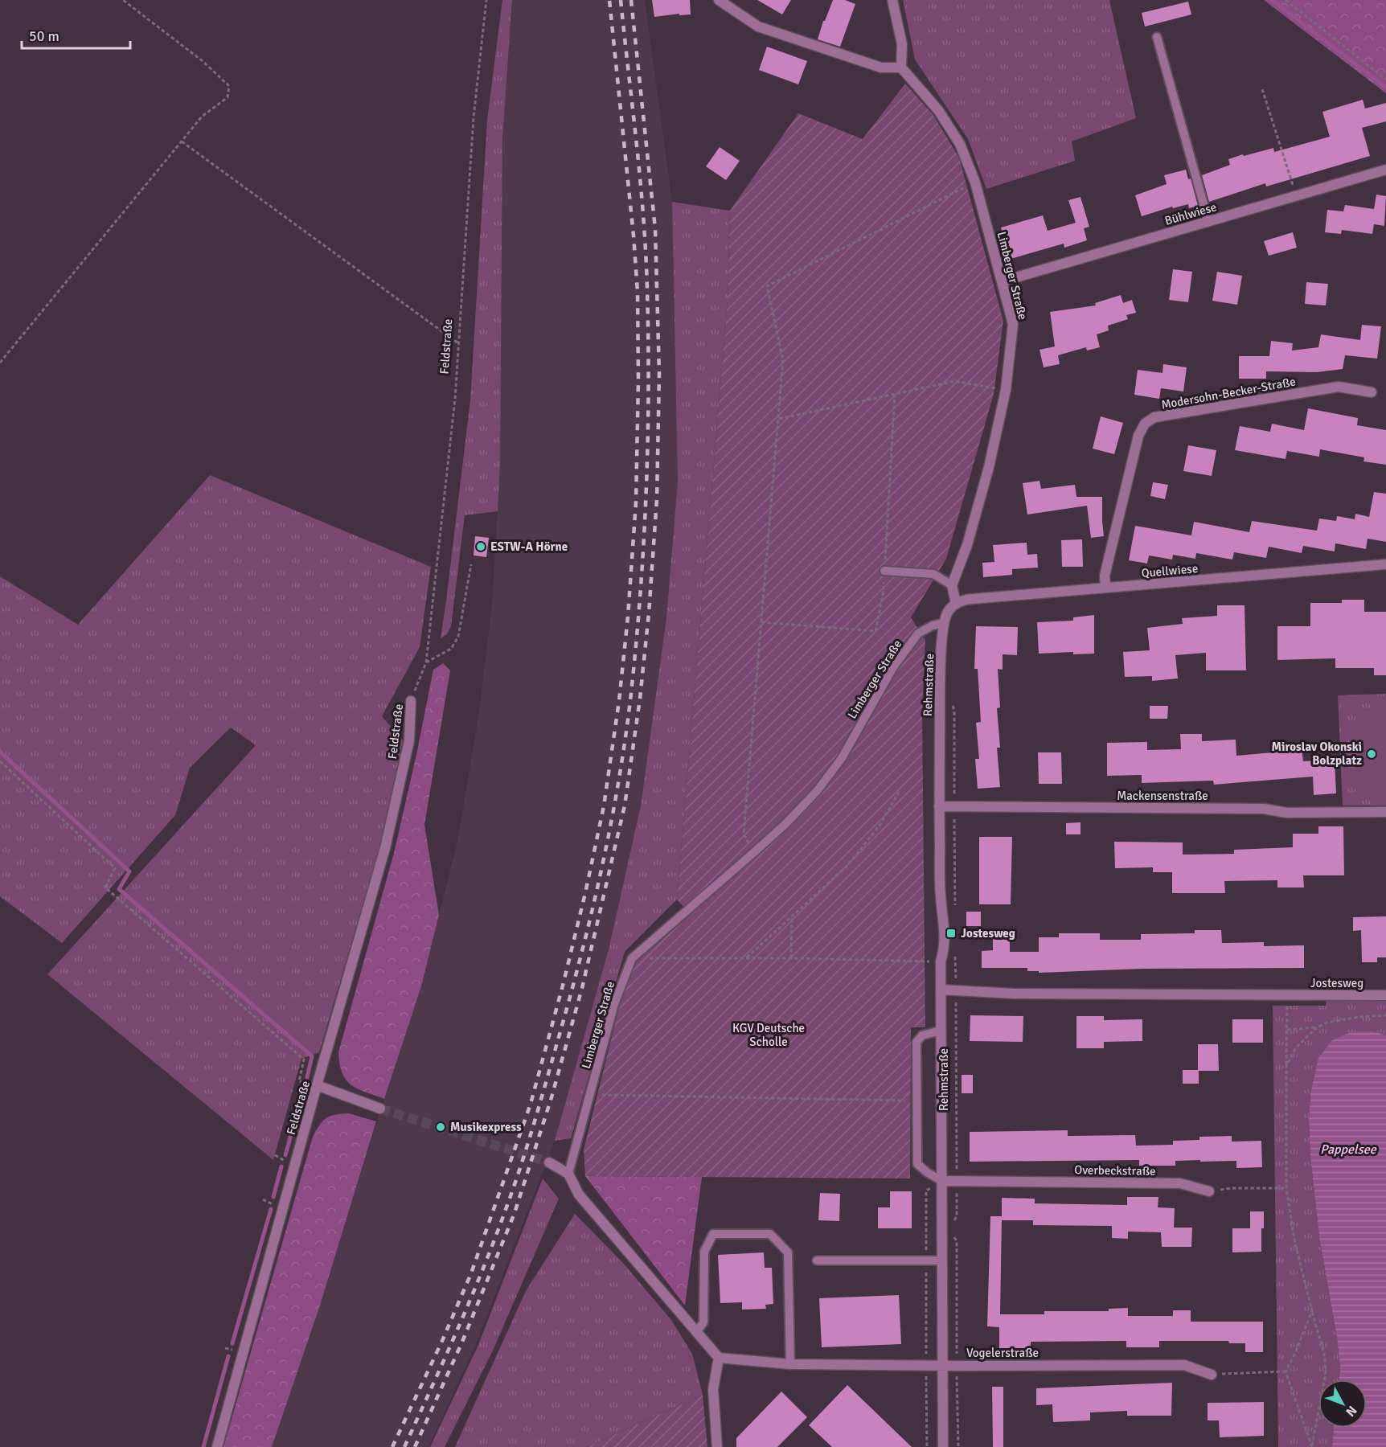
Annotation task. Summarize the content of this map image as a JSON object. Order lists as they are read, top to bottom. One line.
{"streets":{"street":["Bühlwiese","Limberger Straße","Feldstraße","Modersohn-Becker-Straße","Quellwiese","Rehmstraße","Mackensenstraße","Jostesweg","Overbeckstraße","Vogelerstraße"]},"crossings":[["Bühlwiese","Limberger Straße"],["Limberger Straße","Rehmstraße"],["Modersohn-Becker-Straße","Quellwiese"],["Rehmstraße","Mackensenstraße"],["Rehmstraße","Jostesweg"],["Rehmstraße","Overbeckstraße"],["Rehmstraße","Vogelerstraße"]],"water":["Pappelsee"],"parks":["KGV Deutsche Scholle"],"places":{"other":["ESTW-A Hörne","Miroslav Okonski Bolzplatz","Musikexpress"],"transit":["Jostesweg"]},"scale_bar":"50 m","north":"bottom right"}
